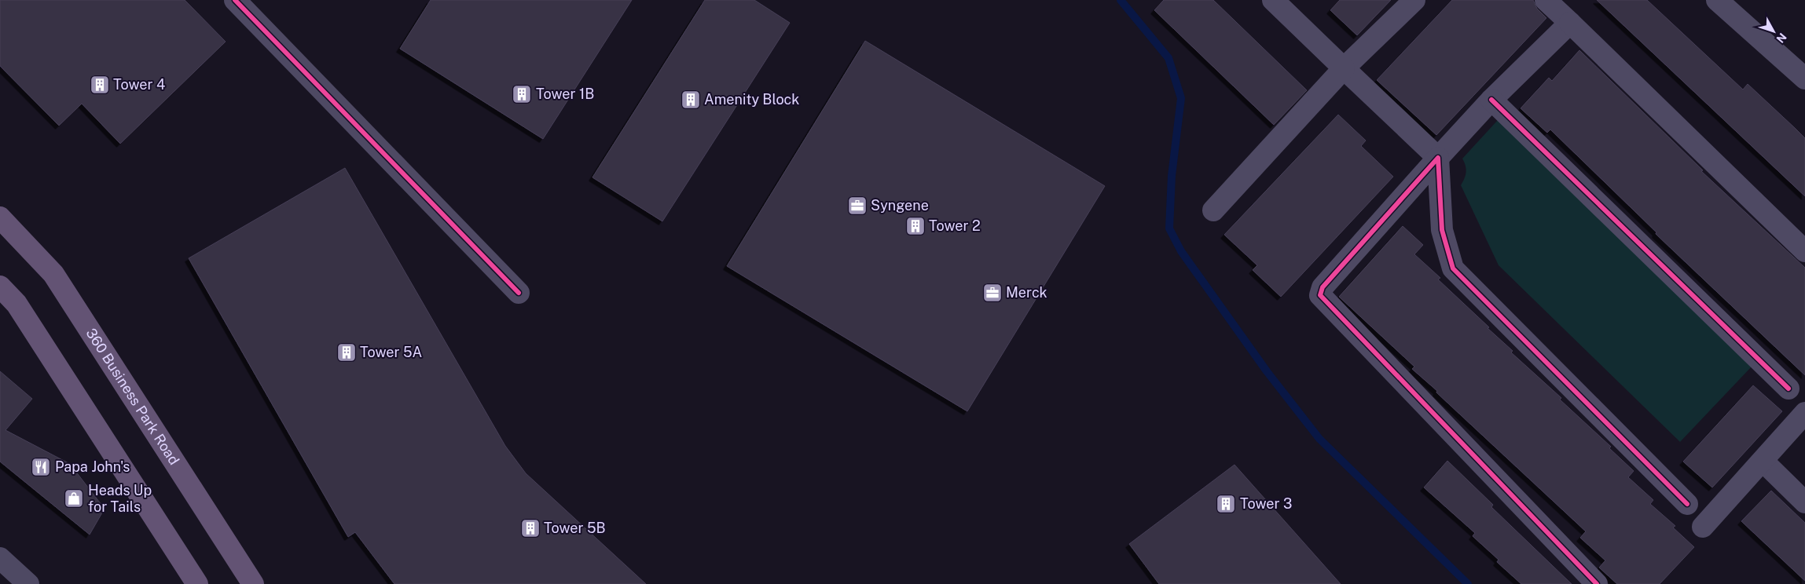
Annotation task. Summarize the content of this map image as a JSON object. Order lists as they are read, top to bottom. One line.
{"streets":{"main road":["360 Business Park Road"]},"places":{"building":["Tower 4","Tower 1B","Amenity Block","Tower 2","Tower 5A","Tower 3","Tower 5B"],"office":["Syngene","Merck"],"restaurant":["Papa John's"],"shop":["Heads Up for Tails"]},"north":"bottom right"}
